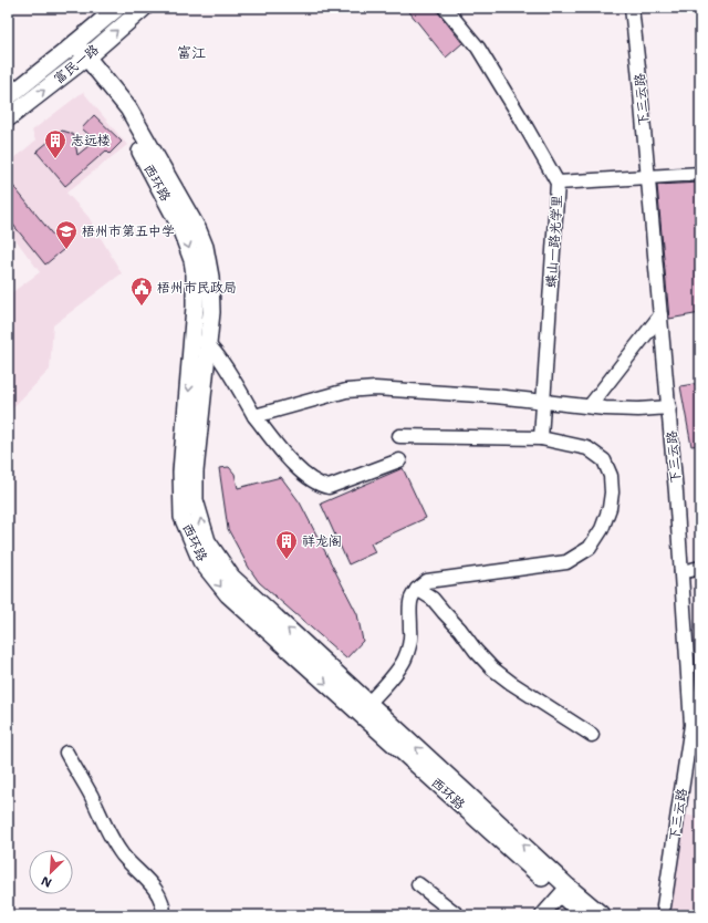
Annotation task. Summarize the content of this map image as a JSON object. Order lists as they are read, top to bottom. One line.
{"streets":{"main road":["富民一路","西环路"],"street":["下三云路","蝶山一路光学里"]},"crossings":[["富民一路","西环路"]],"districts":["富江"],"places":{"building":["志远楼","祥龙阁"],"school or university":["梧州市第五中学"],"public building":["梧州市民政局"]},"north":"bottom left"}
